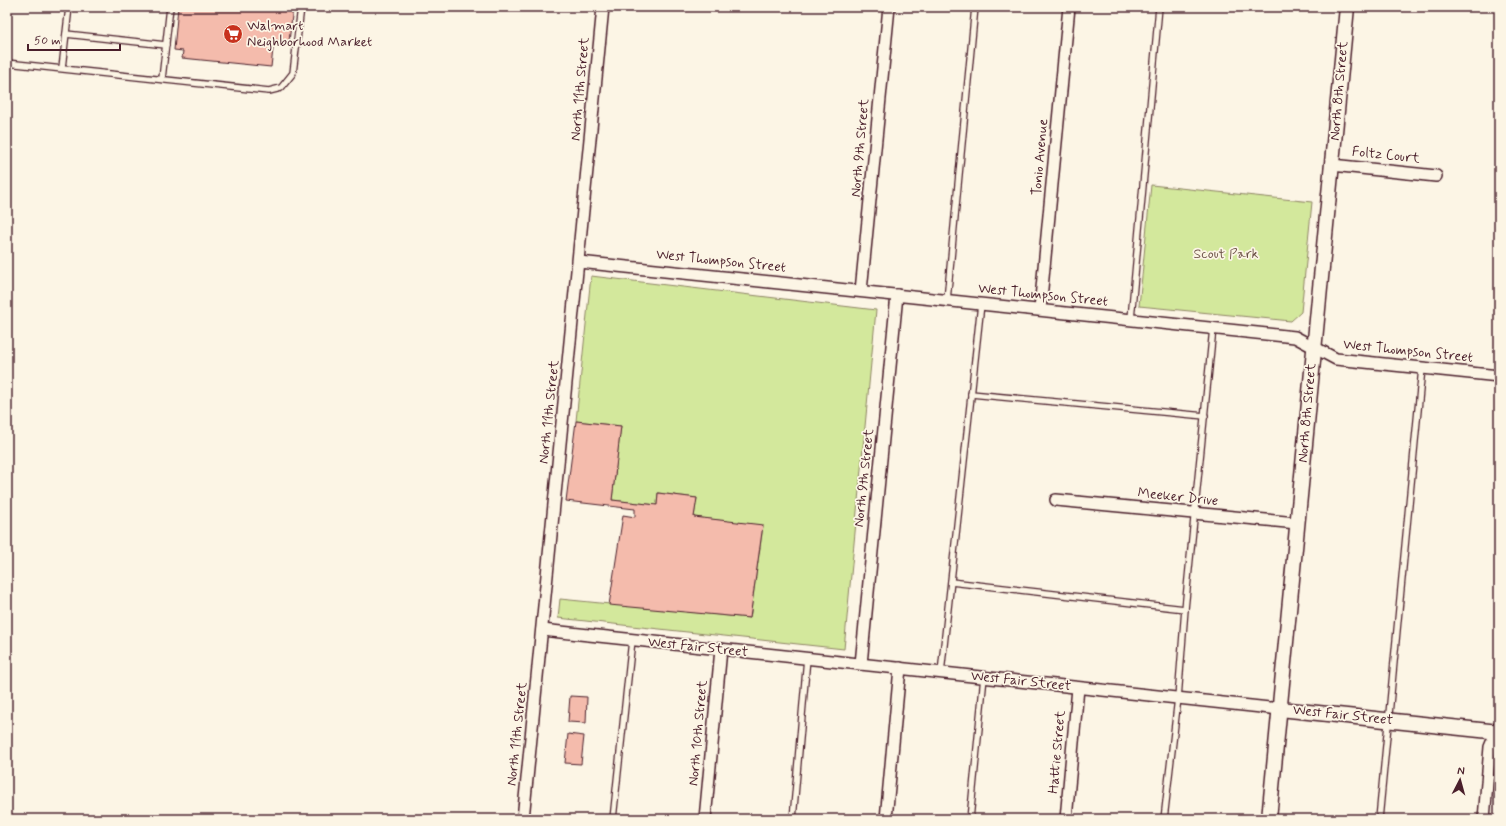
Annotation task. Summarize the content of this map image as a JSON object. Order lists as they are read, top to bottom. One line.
{"streets":{"street":["North 11th Street","North 8th Street","North 9th Street","Foltz Court","Tonio Avenue","West Thompson Street","Meeker Drive","West Fair Street","North 10th Street","Hattie Street"]},"crossings":[["North 11th Street","West Thompson Street"],["North 11th Street","West Fair Street"],["North 8th Street","Foltz Court"],["North 8th Street","West Thompson Street"],["North 8th Street","Meeker Drive"],["North 8th Street","West Fair Street"],["North 9th Street","West Thompson Street"],["North 9th Street","West Fair Street"],["Tonio Avenue","West Thompson Street"],["West Fair Street","North 10th Street"],["West Fair Street","Hattie Street"]],"parks":["Scout Park"],"places":{"supermarket":["Walmart Neighborhood Market"]},"scale_bar":"50 m","north":"top"}
